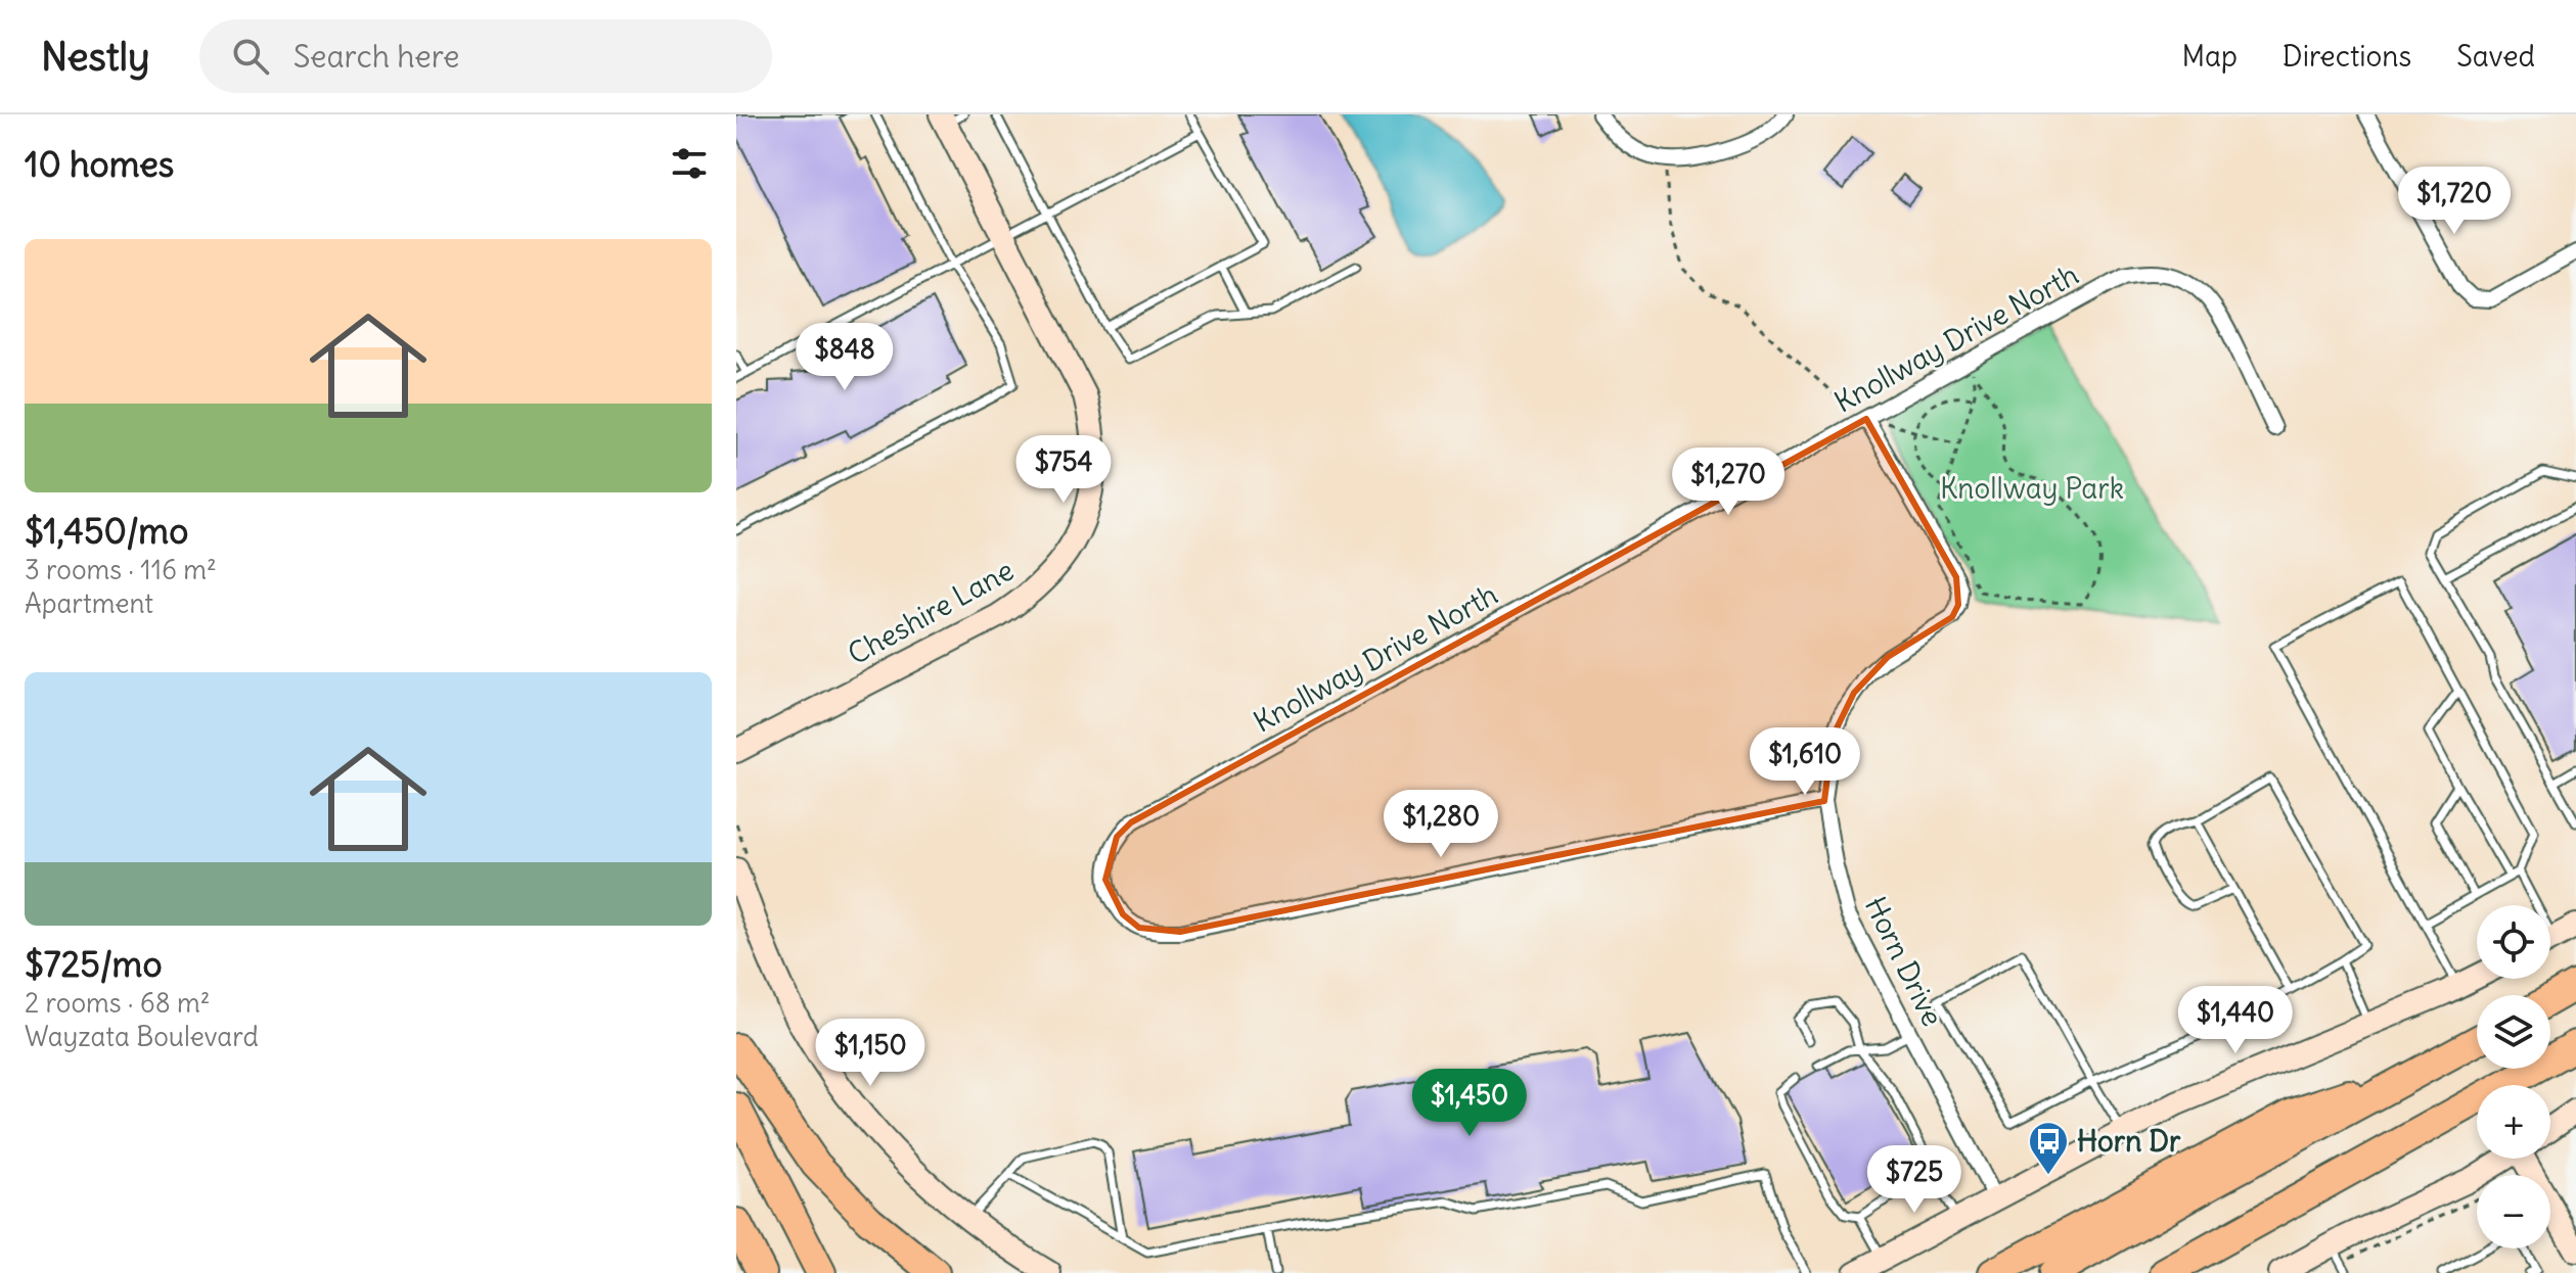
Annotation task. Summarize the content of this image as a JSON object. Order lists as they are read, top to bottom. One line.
{"streets":{"street":["Knollway Drive North","Cheshire Lane","Horn Drive"]},"crossings":[["Knollway Drive North","Horn Drive"]],"parks":["Knollway Park"],"places":{"bus stop":["Horn Dr"]},"page":{"header":"Nestly","search":"Search here","nav":["Map","Directions","Saved"],"heading":"10 homes","price":["$1,720","$848","$754","$1,270","$1,610","$1,280","$1,440","$1,150","$1,450","$725"],"list":[{"name":"$1,450/mo","note":"3 rooms · 116 m² · Apartment"},{"name":"$725/mo","note":"2 rooms · 68 m² · Wayzata Boulevard"}],"map_buttons":["+","−"]}}
